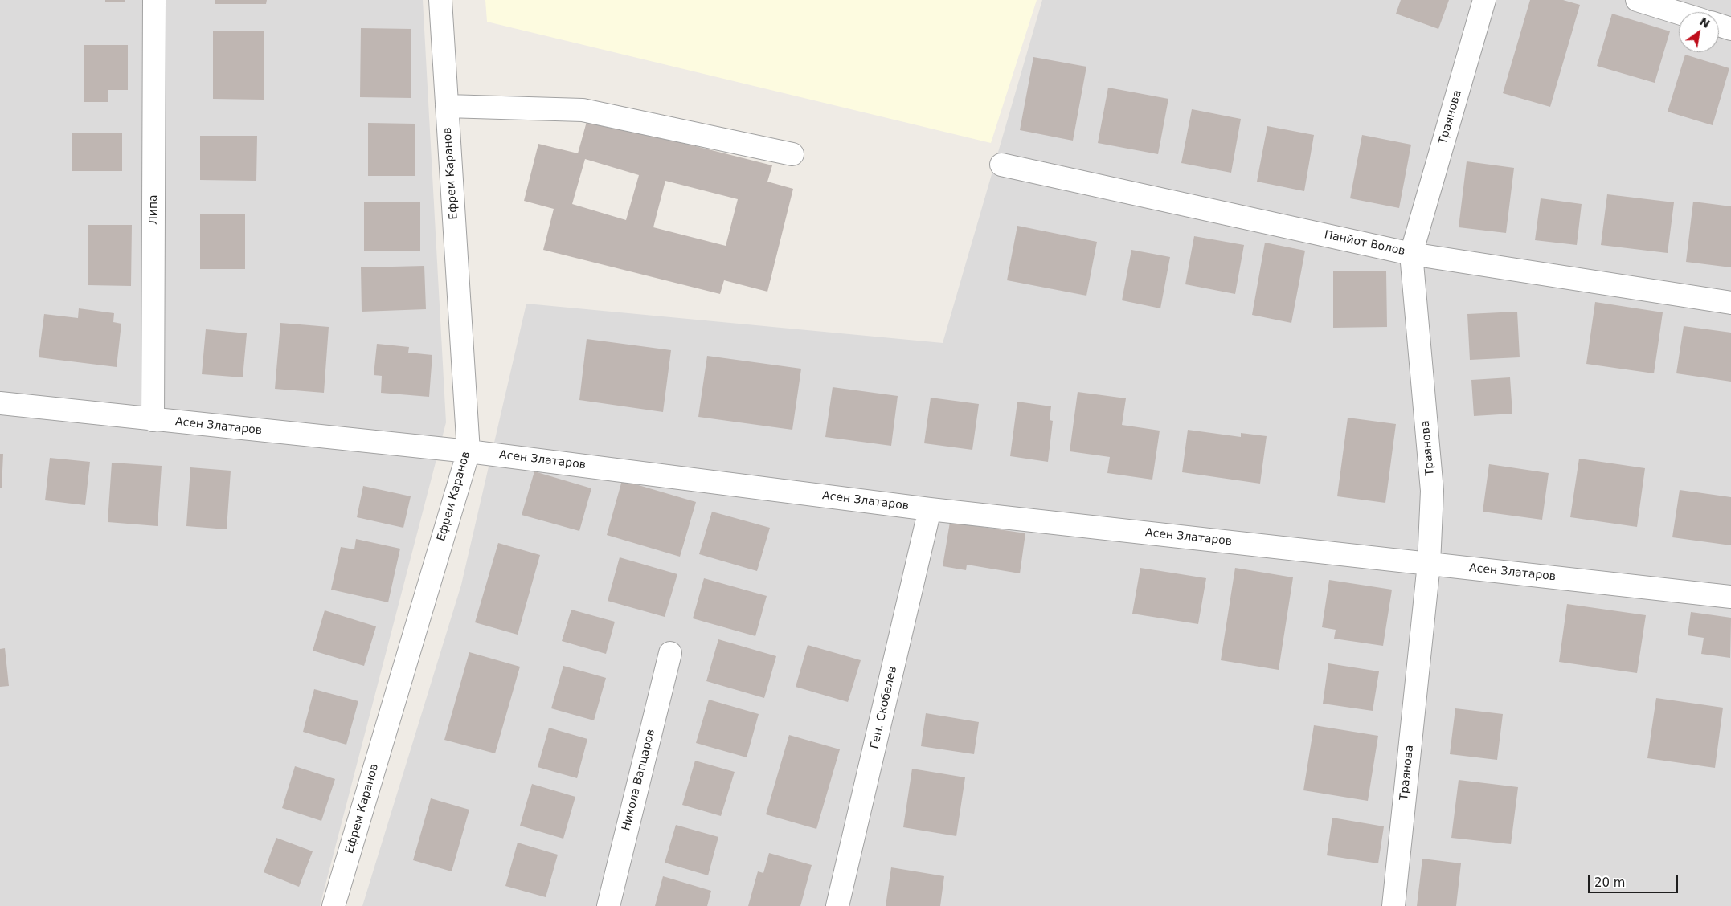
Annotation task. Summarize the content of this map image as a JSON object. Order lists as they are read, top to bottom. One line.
{"streets":{"street":["Траянова","Ефрем Каранов","Липа","Панйот Волов","Асен Златаров","Ген. Скобелев","Никола Вапцаров"]},"crossings":[["Траянова","Панйот Волов"],["Траянова","Асен Златаров"],["Ефрем Каранов","Асен Златаров"],["Липа","Асен Златаров"],["Асен Златаров","Ген. Скобелев"]],"scale_bar":"20 m","north":"top right"}
